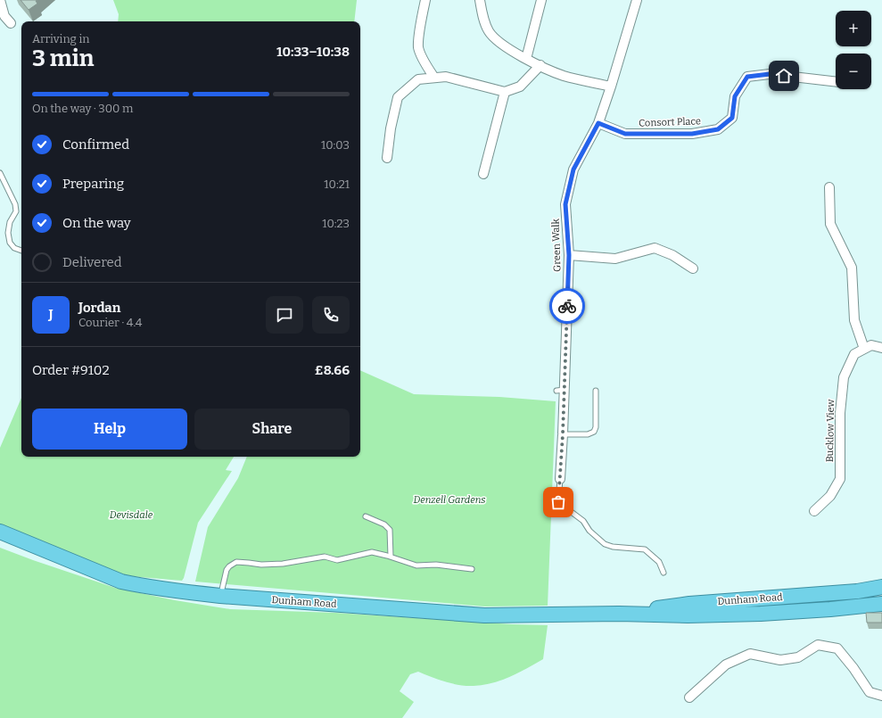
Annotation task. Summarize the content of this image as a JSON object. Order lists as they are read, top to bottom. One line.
{"streets":{"highway":["Dunham Road"],"street":["Consort Place","Green Walk","Bucklow View"]},"crossings":[["Consort Place","Green Walk"]],"parks":["Denzell Gardens","Devisdale"],"page":{"map_buttons":["+","−"],"heading":["3 min","Arriving in","10:33–10:38"],"panel":["Jordan","Courier · 4.4","Order #9102","£8.66"],"bar":"On the way · 300 m","list":[["Confirmed","10:03"],["Preparing","10:21"],["On the way","10:23"],"Delivered"],"round":"J","buttons":["Help","Share"]}}
